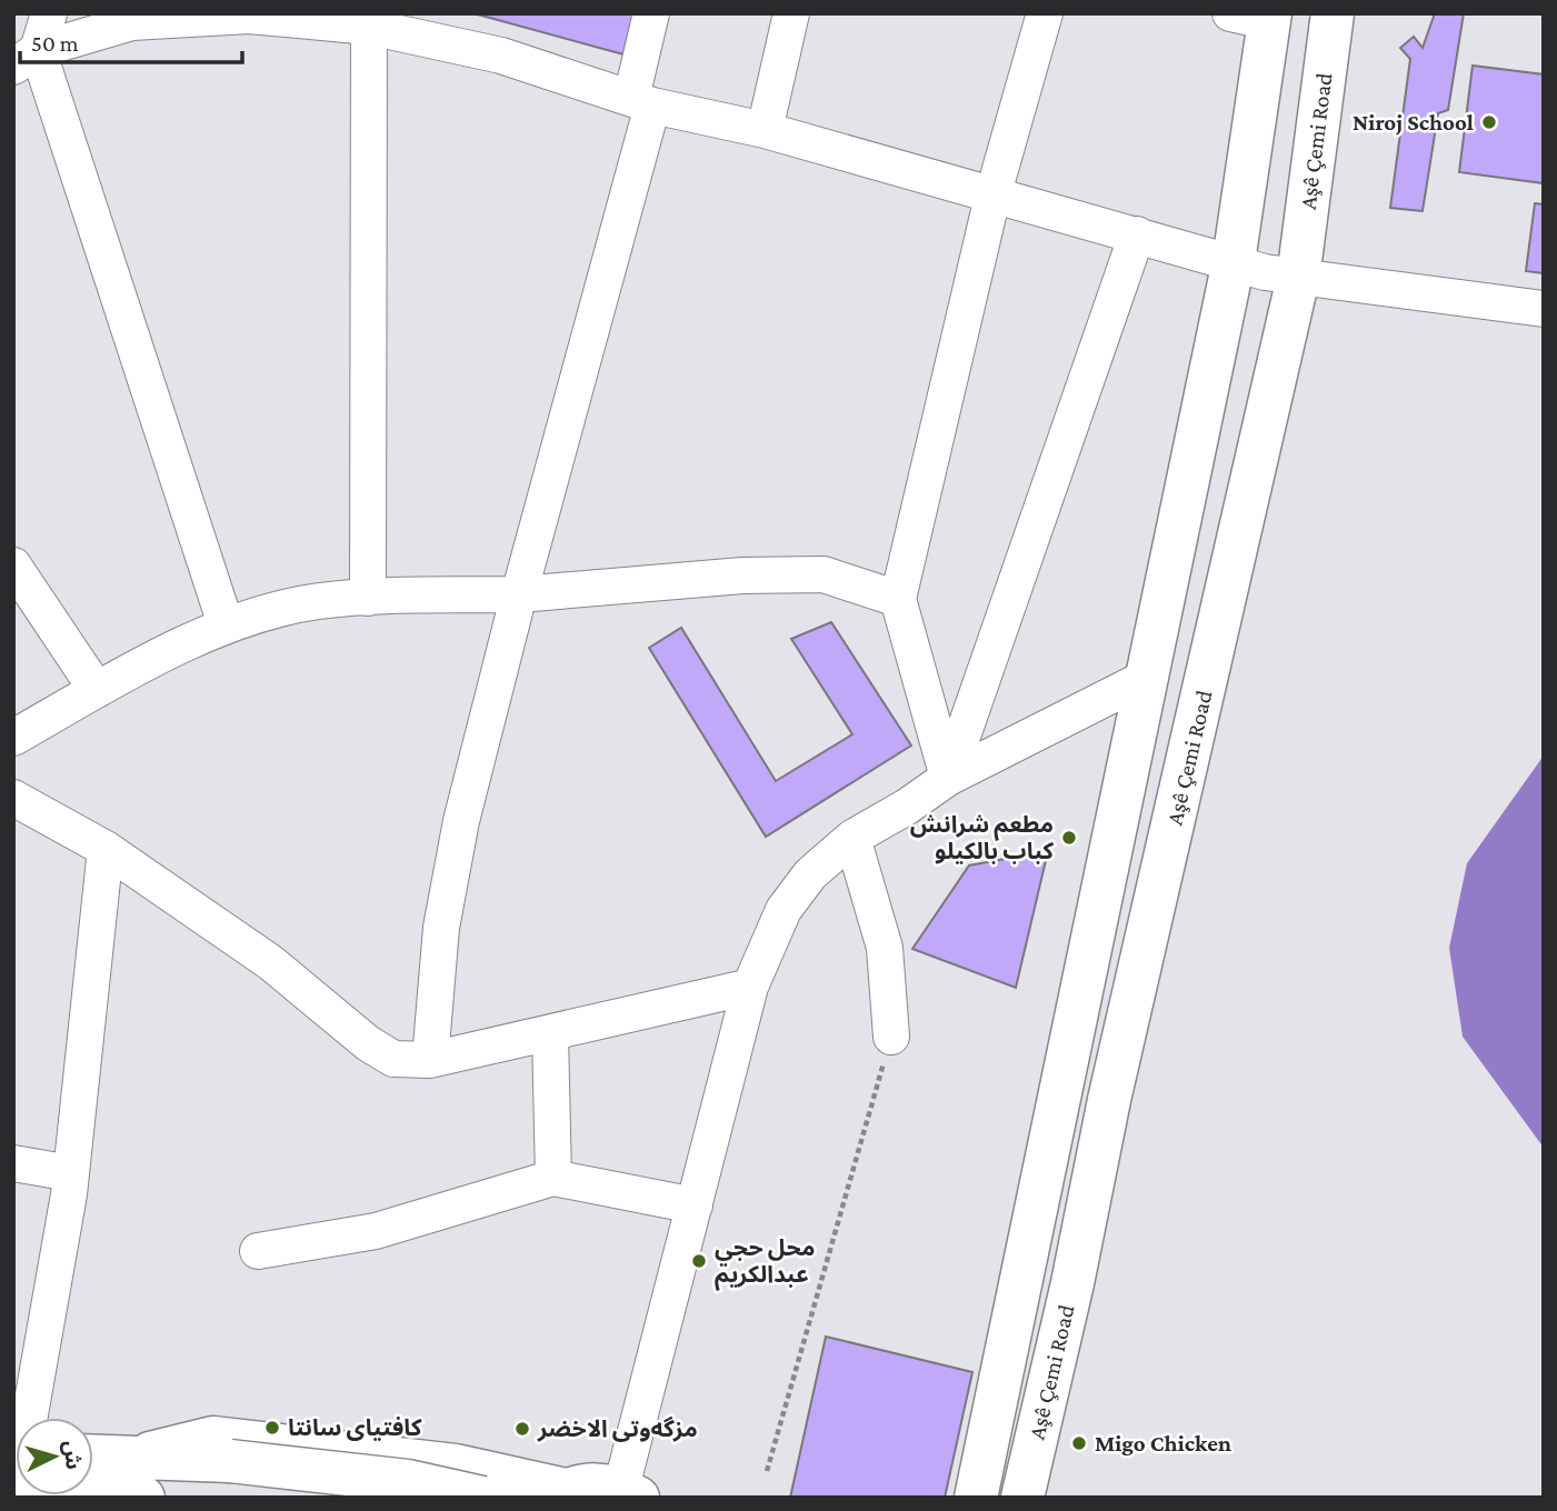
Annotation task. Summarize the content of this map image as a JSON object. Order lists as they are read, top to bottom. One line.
{"streets":{"main road":["Aşê Çemi Road"]},"places":["Niroj School","مطعم شرانش كباب بالكيلو","محل حجي عبدالكريم","کافتیای سانتا","مزگەوتی الاخضر","Migo Chicken"],"scale_bar":"50 m","north":"right"}
